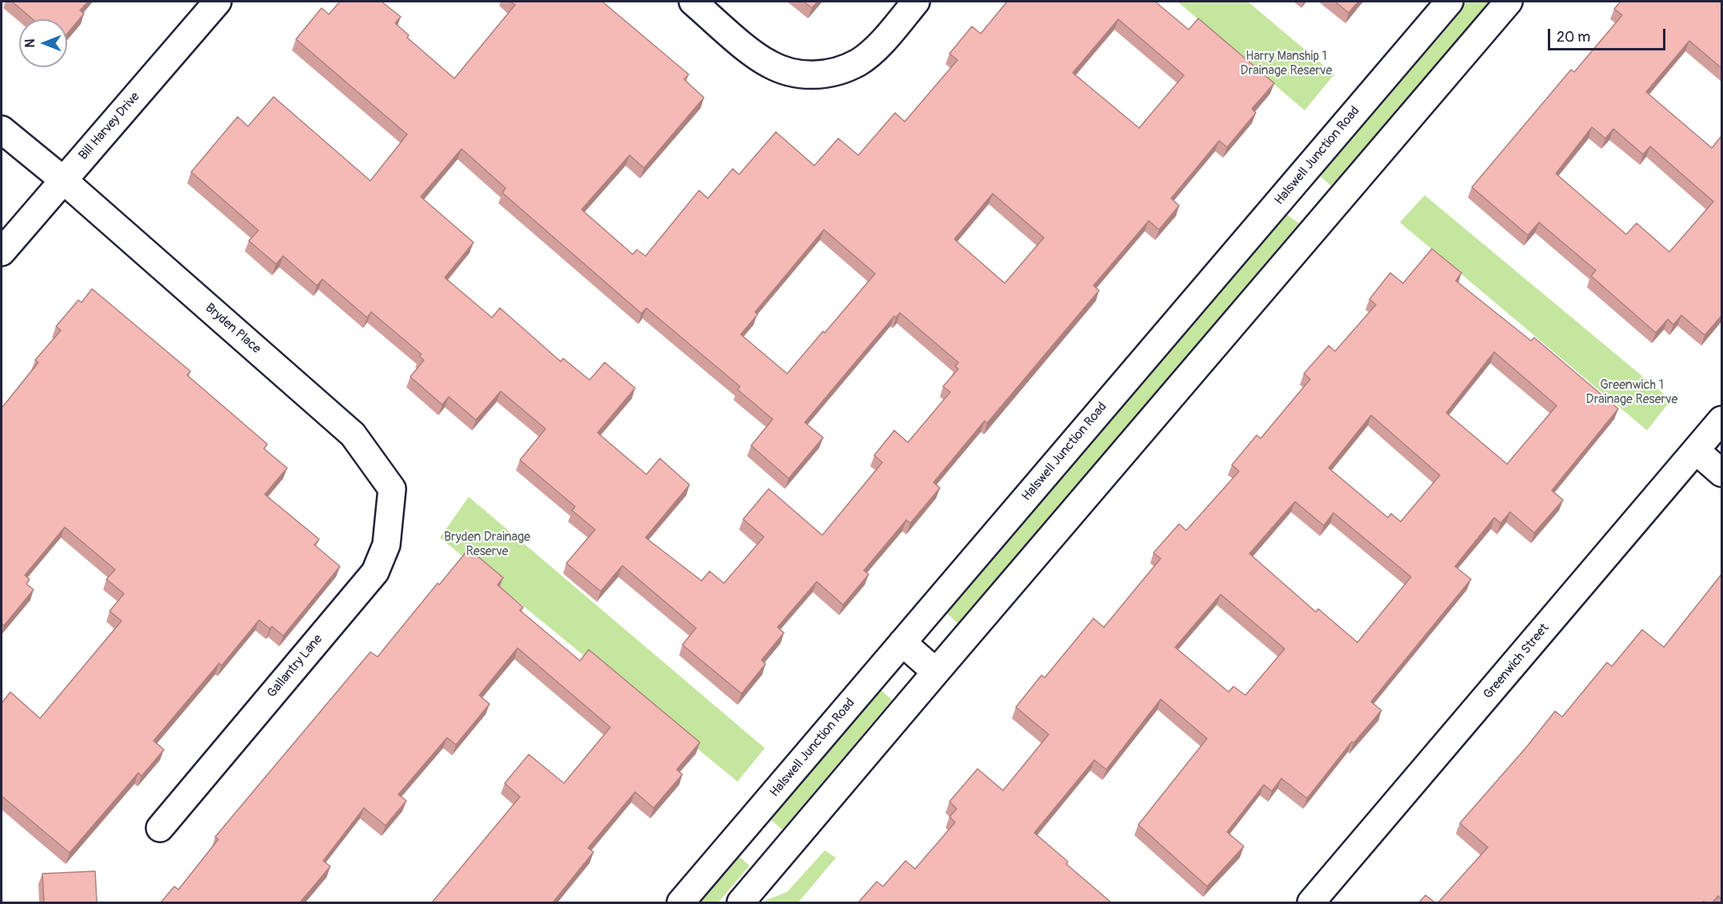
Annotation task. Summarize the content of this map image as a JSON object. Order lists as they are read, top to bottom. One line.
{"streets":{"main road":["Bill Harvey Drive","Halswell Junction Road","Bryden Place","Greenwich Street","Gallantry Lane"]},"crossings":[["Bill Harvey Drive","Bryden Place"],["Bryden Place","Gallantry Lane"]],"parks":["Harry Manship 1 Drainage Reserve","Greenwich 1 Drainage Reserve","Bryden Drainage Reserve"],"scale_bar":"20 m","north":"left"}
